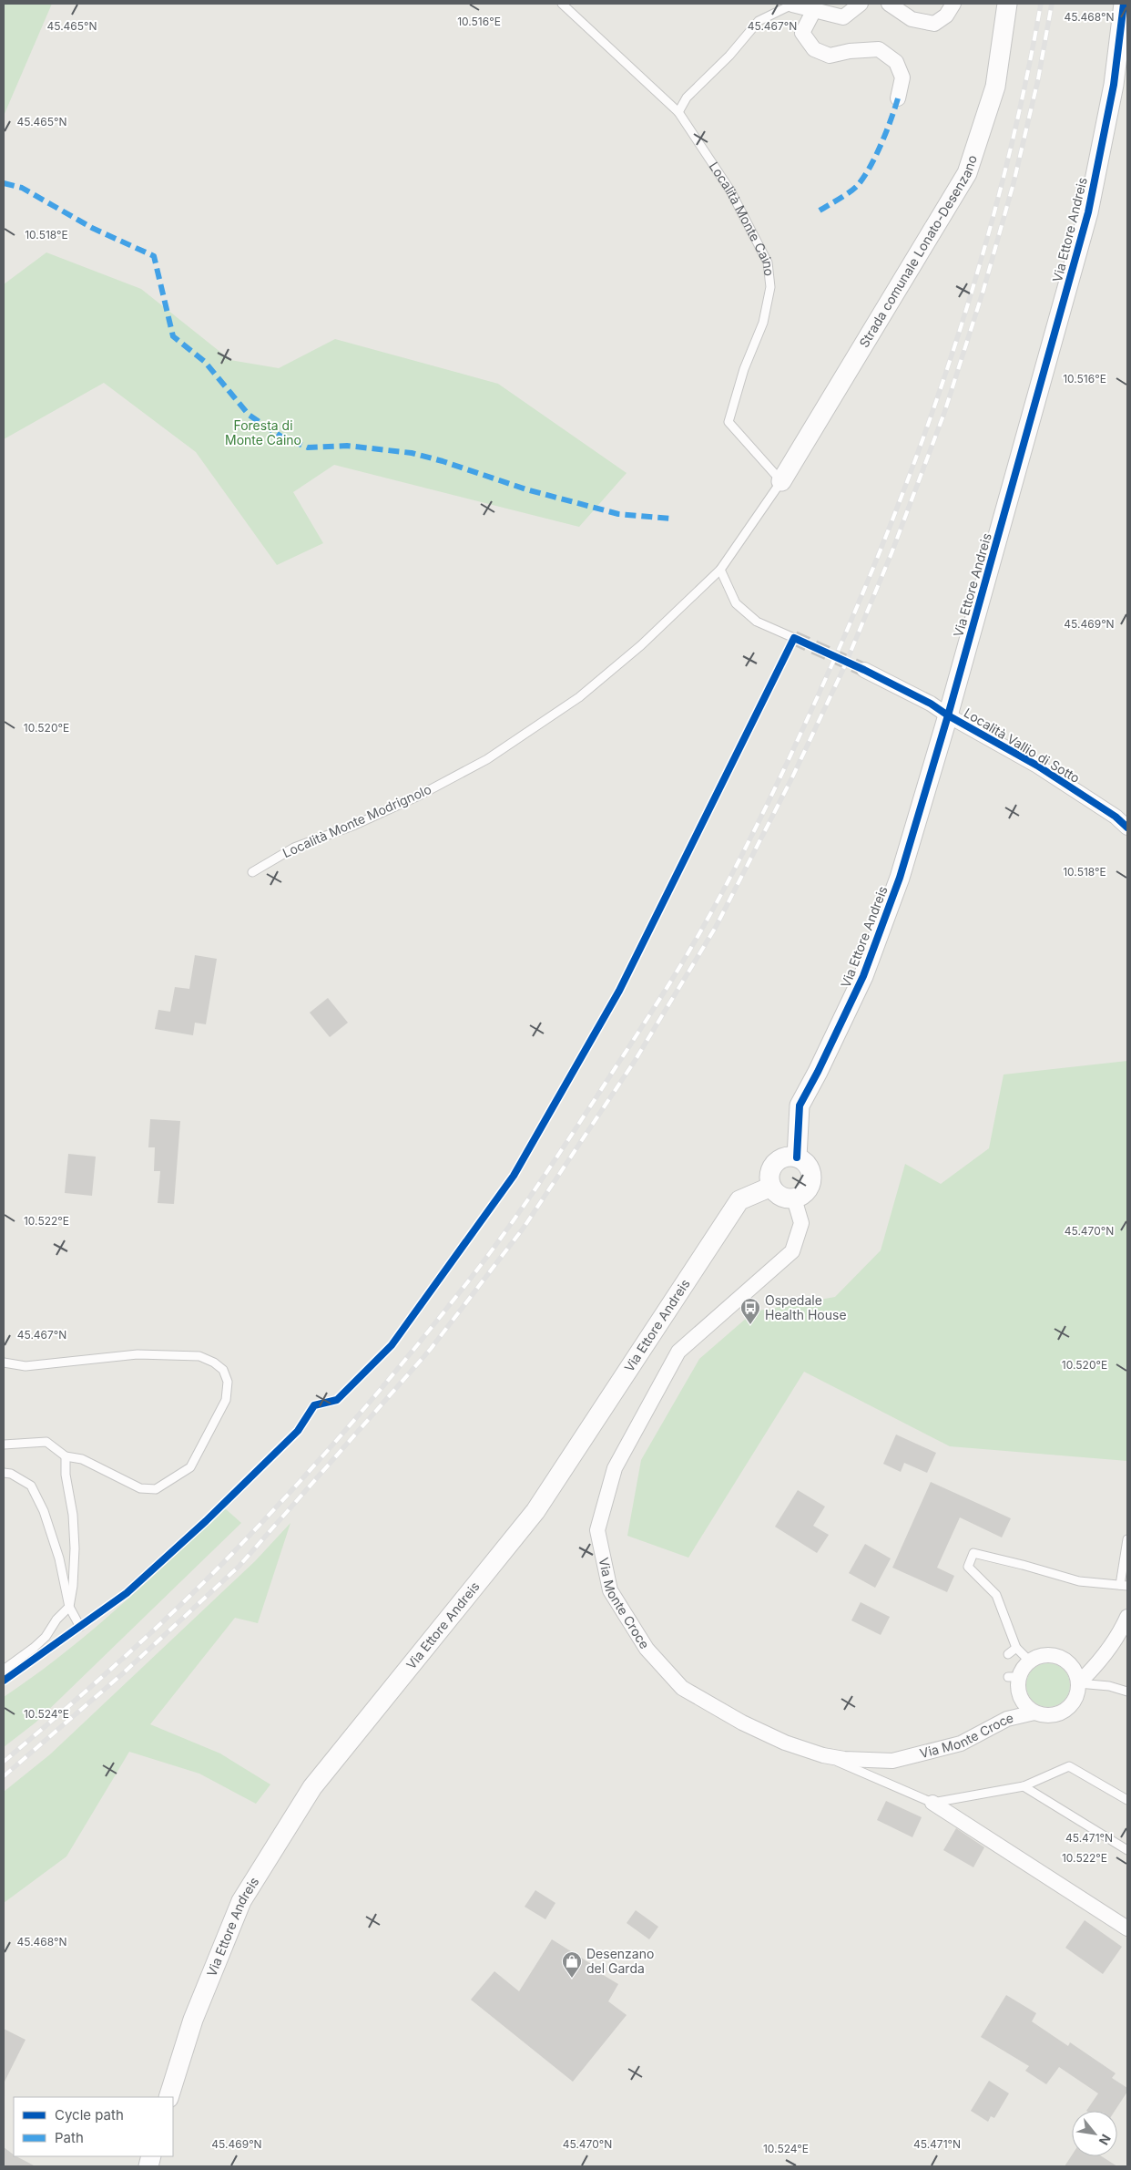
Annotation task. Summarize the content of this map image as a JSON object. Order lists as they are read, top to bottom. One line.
{"streets":{"street":["Via Ettore Andreis","Strada comunale Lonato-Desenzano","Località Vallio di Sotto","Via Monte Croce"],"lane":["Località Monte Caino","Località Monte Modrignolo"]},"crossings":[["Località Monte Caino","Strada comunale Lonato-Desenzano"],["Via Ettore Andreis","Località Vallio di Sotto"],["Via Ettore Andreis","Via Monte Croce"]],"parks":["Foresta di Monte Caino"],"places":{"bus stop":["Ospedale Health House"],"shop":["Desenzano del Garda"]},"legend":["Cycle path","Path"],"north":"bottom right","coordinates":["45.468°N","10.516°E","45.465°N","45.467°N","10.518°E","45.469°N","10.520°E","10.522°E","45.470°N","10.524°E","45.471°N"]}
